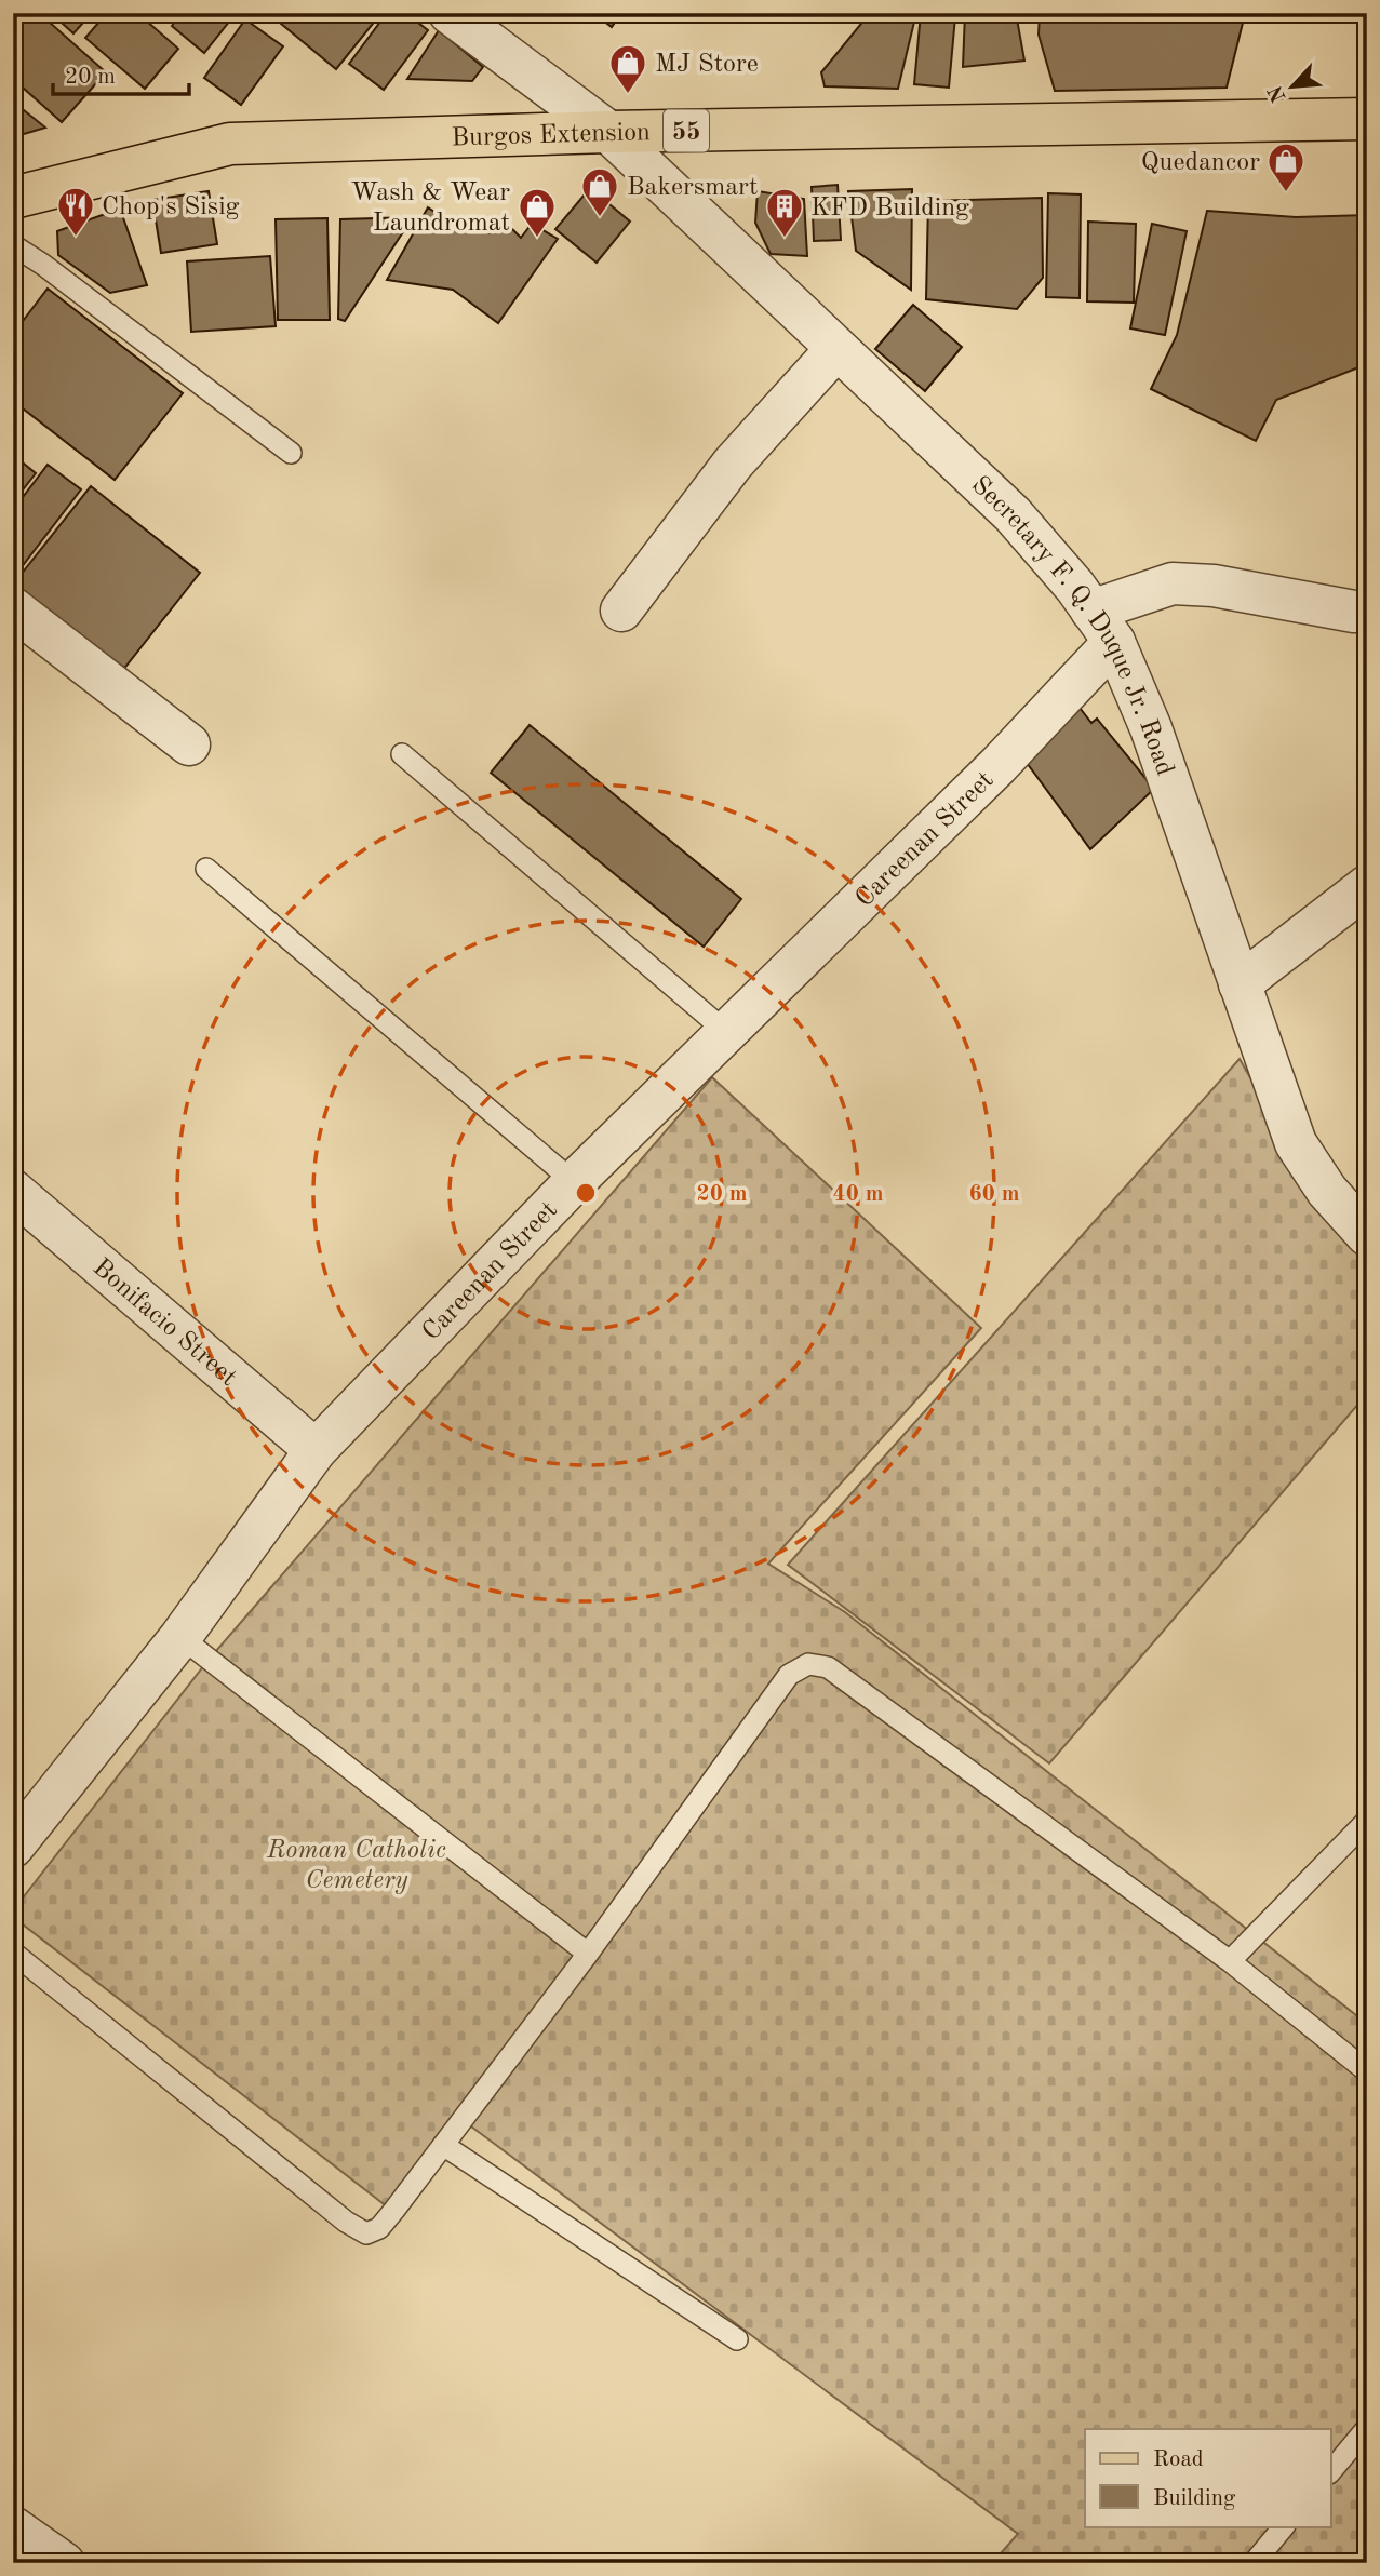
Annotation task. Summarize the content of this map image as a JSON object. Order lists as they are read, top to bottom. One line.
{"streets":{"main road":["55","Burgos Extension"],"street":["Secretary F. Q. Duque Jr. Road","Careenan Street","Bonifacio Street"]},"crossings":[["Burgos Extension","Secretary F. Q. Duque Jr. Road"],["Secretary F. Q. Duque Jr. Road","Careenan Street"],["Careenan Street","Bonifacio Street"]],"parks":["Roman Catholic Cemetery"],"places":{"shop":["MJ Store","Quedancor","Bakersmart","Wash & Wear Laundromat"],"restaurant":["Chop's Sisig"],"building":["KFD Building"]},"legend":["Road","Building"],"scale_bar":"20 m","north":"bottom left","rings":["20 m","40 m","60 m"]}
